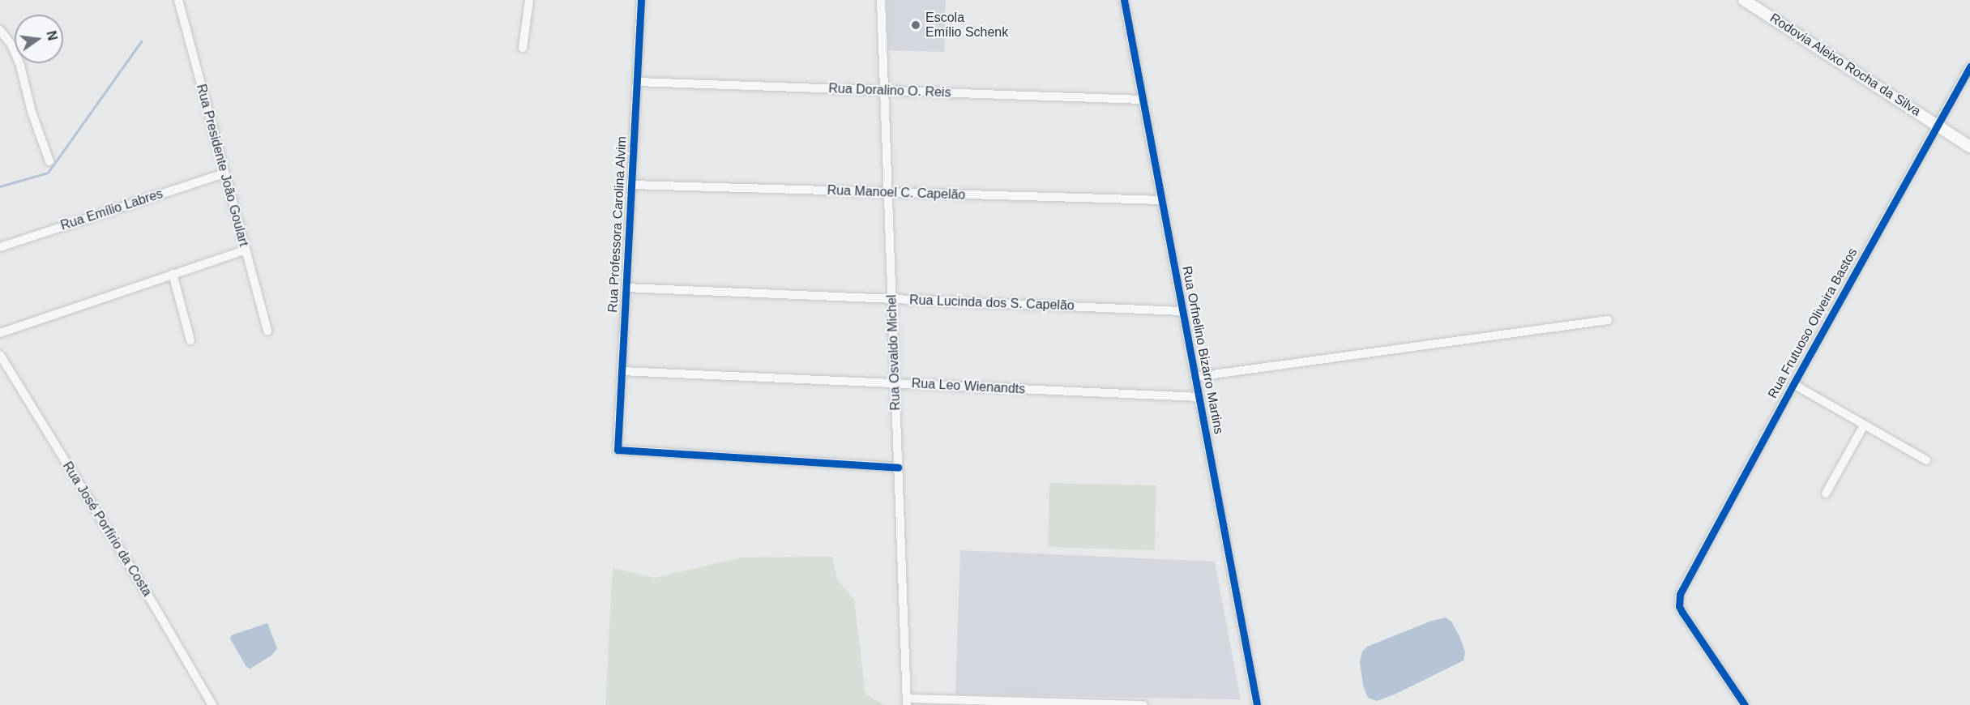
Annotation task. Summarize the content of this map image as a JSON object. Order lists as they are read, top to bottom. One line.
{"streets":{"main road":["Rodovia Aleixo Rocha da Silva"],"street":["Rua Doralino O. Reis","Rua Presidente João Goulart","Rua Manoel C. Capelão","Rua Emílio Labres","Rua Professora Carolina Alvim","Rua Lucinda dos S. Capelão","Rua Frutuoso Oliveira Bastos","Rua Orfnelino Bizarro Martins","Rua Osvaldo Michel","Rua Leo Wienandts","Rua José Porfírio da Costa"]},"crossings":[["Rodovia Aleixo Rocha da Silva","Rua Frutuoso Oliveira Bastos"],["Rua Doralino O. Reis","Rua Professora Carolina Alvim"],["Rua Doralino O. Reis","Rua Orfnelino Bizarro Martins"],["Rua Doralino O. Reis","Rua Osvaldo Michel"],["Rua Presidente João Goulart","Rua Emílio Labres"],["Rua Manoel C. Capelão","Rua Professora Carolina Alvim"],["Rua Manoel C. Capelão","Rua Orfnelino Bizarro Martins"],["Rua Manoel C. Capelão","Rua Osvaldo Michel"],["Rua Professora Carolina Alvim","Rua Lucinda dos S. Capelão"],["Rua Professora Carolina Alvim","Rua Osvaldo Michel"],["Rua Professora Carolina Alvim","Rua Leo Wienandts"],["Rua Lucinda dos S. Capelão","Rua Orfnelino Bizarro Martins"],["Rua Lucinda dos S. Capelão","Rua Osvaldo Michel"],["Rua Orfnelino Bizarro Martins","Rua Leo Wienandts"],["Rua Osvaldo Michel","Rua Leo Wienandts"]],"places":["Escola Emílio Schenk"],"north":"right"}
